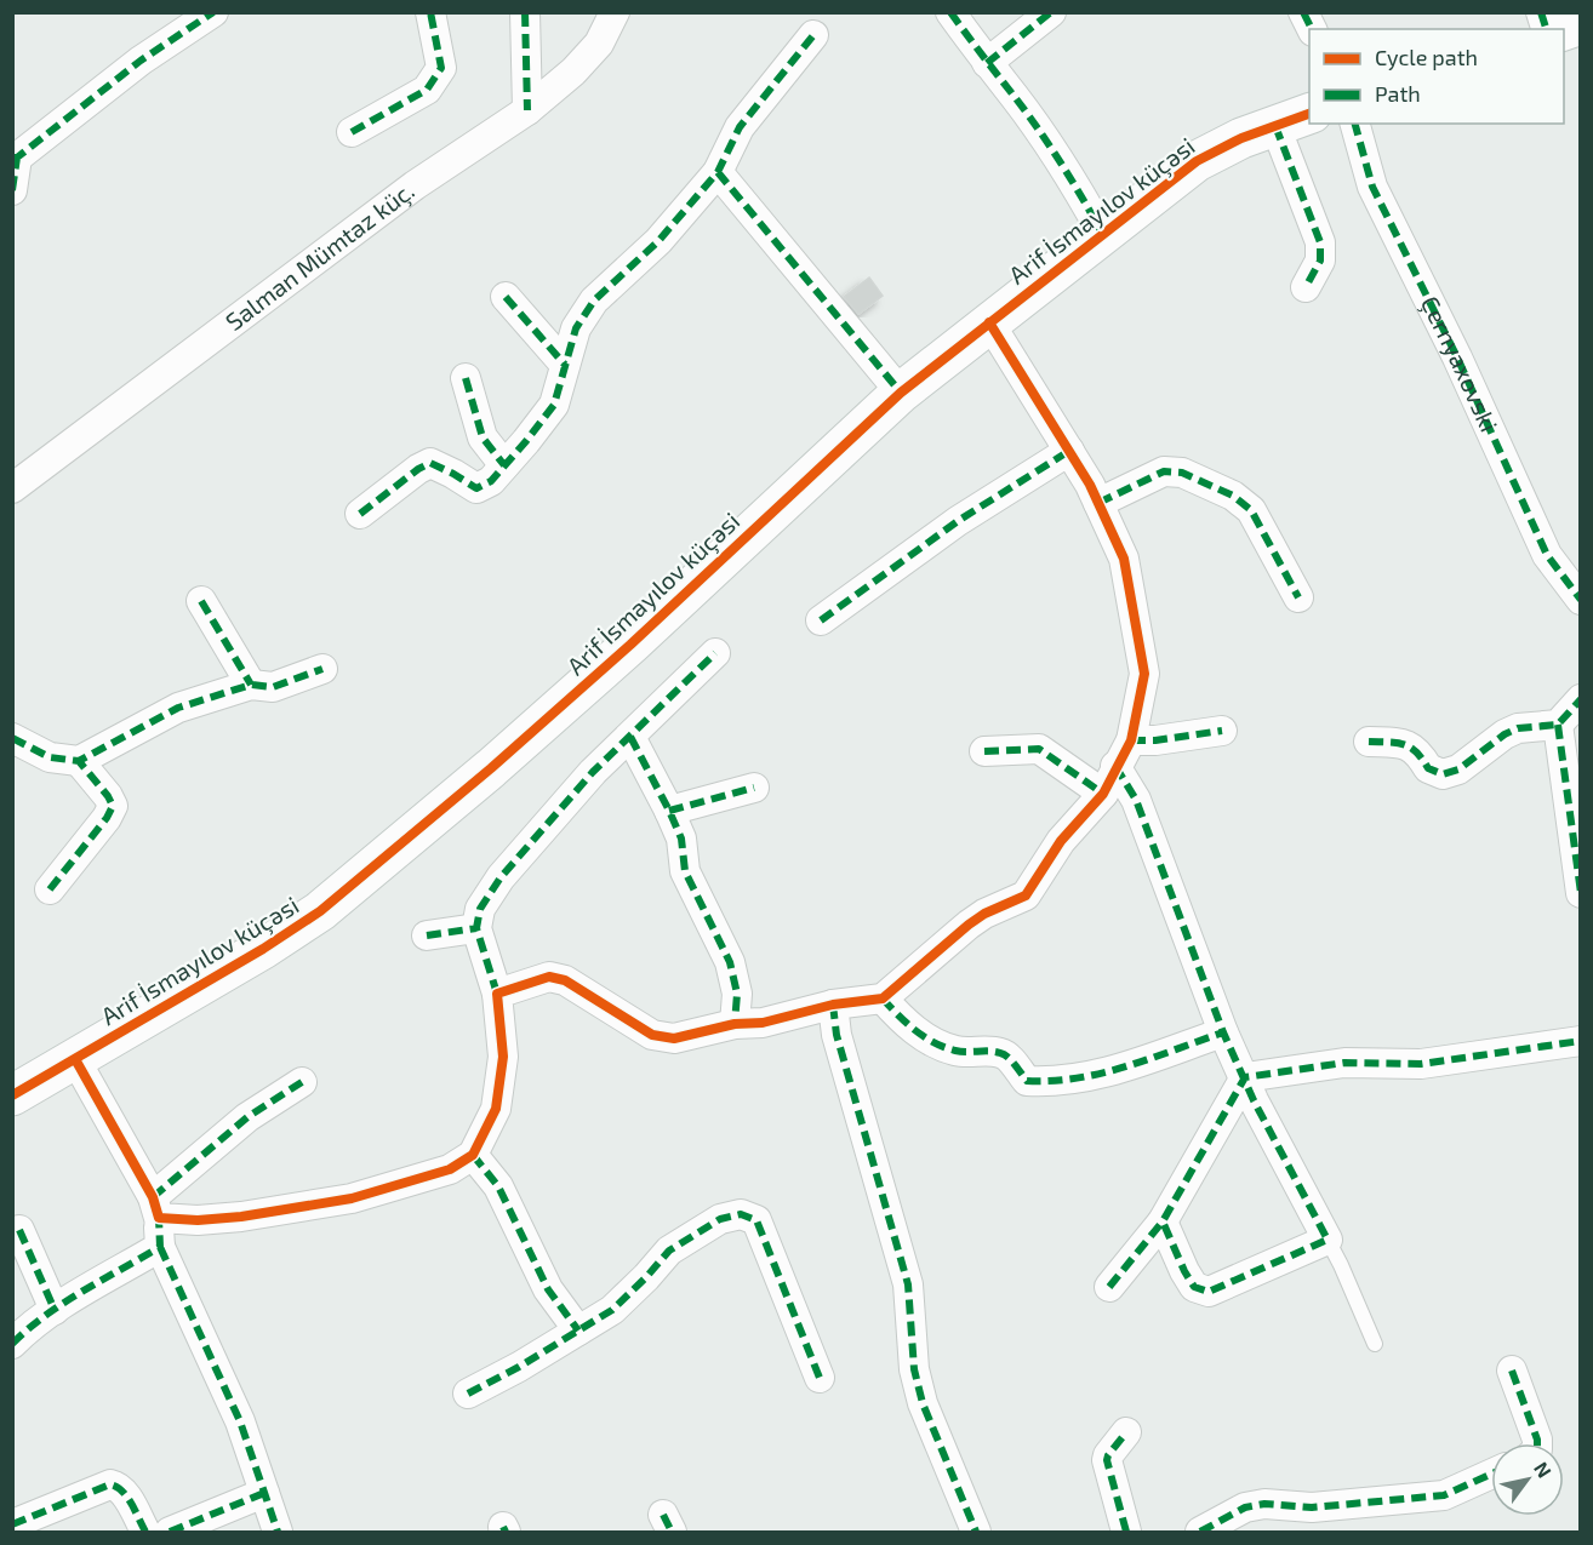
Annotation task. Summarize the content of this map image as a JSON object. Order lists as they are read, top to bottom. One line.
{"streets":{"street":["Arif İsmayılov küçəsi","Salman Mümtaz küç.","Çernyaxovski"]},"legend":["Cycle path","Path"],"north":"top right"}
